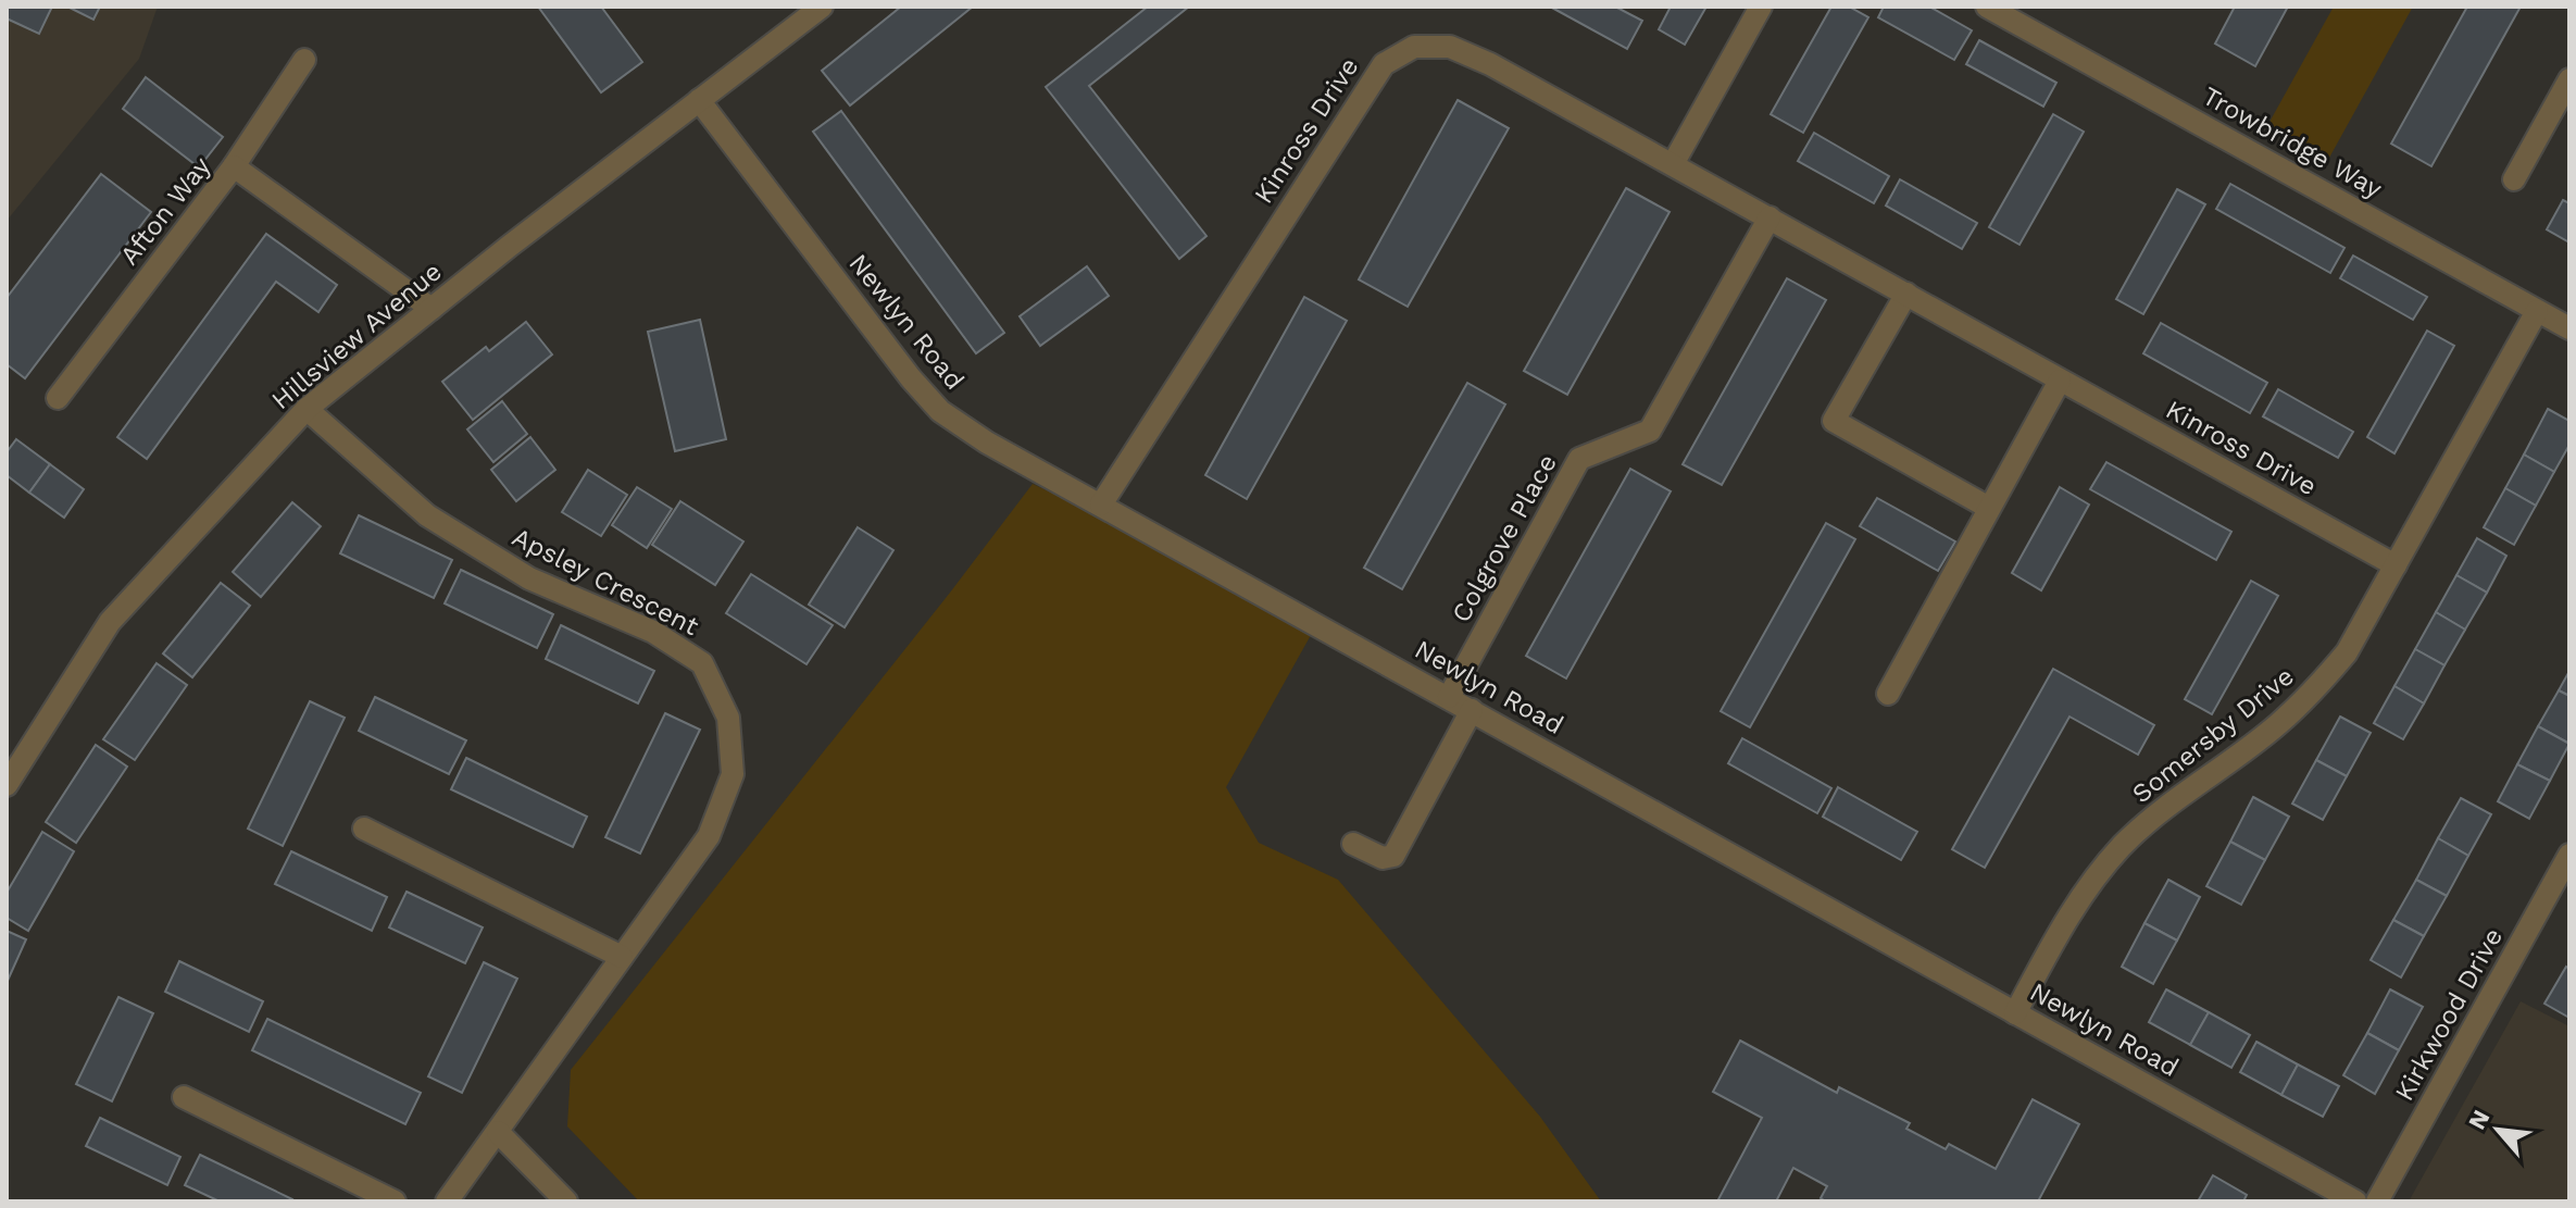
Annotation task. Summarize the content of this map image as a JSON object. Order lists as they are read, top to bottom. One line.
{"streets":{"street":["Kinross Drive","Trowbridge Way","Afton Way","Newlyn Road","Hillsview Avenue","Colgrove Place","Apsley Crescent","Somersby Drive","Kirkwood Drive"]},"crossings":[["Kinross Drive","Newlyn Road"],["Kinross Drive","Colgrove Place"],["Kinross Drive","Somersby Drive"],["Trowbridge Way","Somersby Drive"],["Afton Way","Hillsview Avenue"],["Newlyn Road","Hillsview Avenue"],["Newlyn Road","Colgrove Place"],["Newlyn Road","Somersby Drive"],["Hillsview Avenue","Apsley Crescent"]],"north":"top left"}
